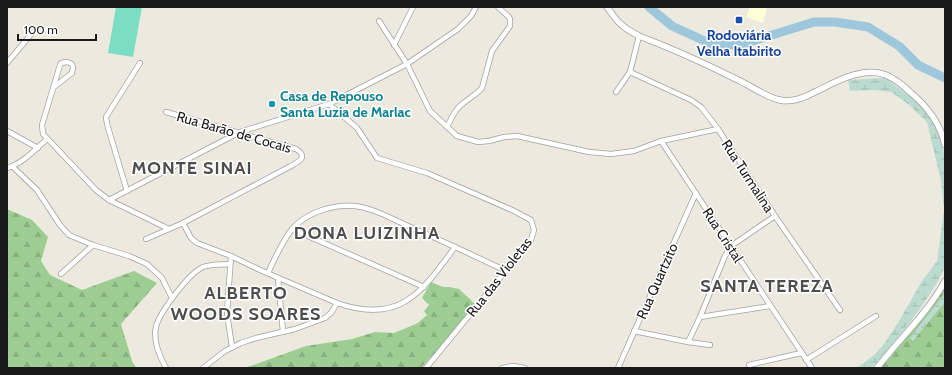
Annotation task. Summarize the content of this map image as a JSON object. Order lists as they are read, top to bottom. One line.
{"streets":{"street":["Rua Barão de Cocais","Rua Turmalina","Rua Cristal","Rua das Violetas","Rua Quartzito"]},"crossings":[["Rua Cristal","Rua Quartzito"]],"districts":["MONTE SINAI","DONA LUIZINHA","SANTA TEREZA","ALBERTO WOODS SOARES"],"places":{"transit":["Rodoviária Velha Itabirito"],"other":["Casa de Repouso Santa Luzia de Marlac"]},"scale_bar":"100 m"}
